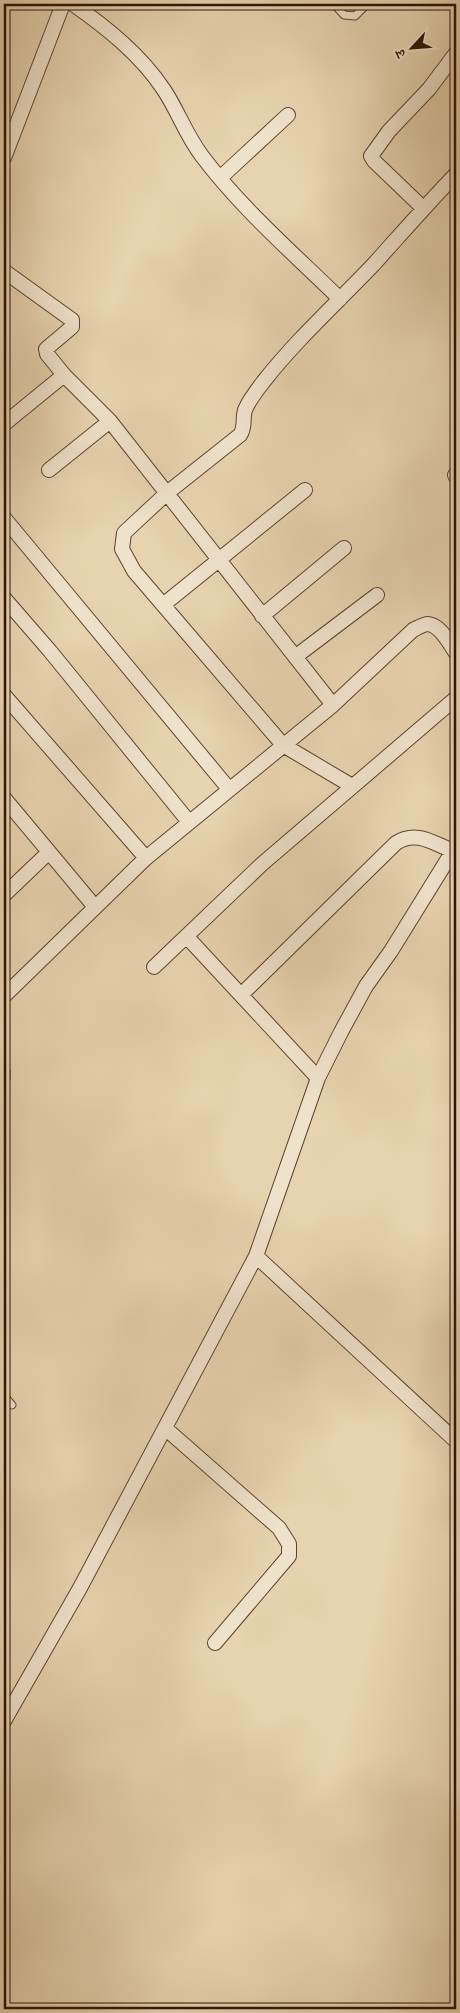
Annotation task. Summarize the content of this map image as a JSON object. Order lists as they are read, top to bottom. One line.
{"north":"bottom left"}
